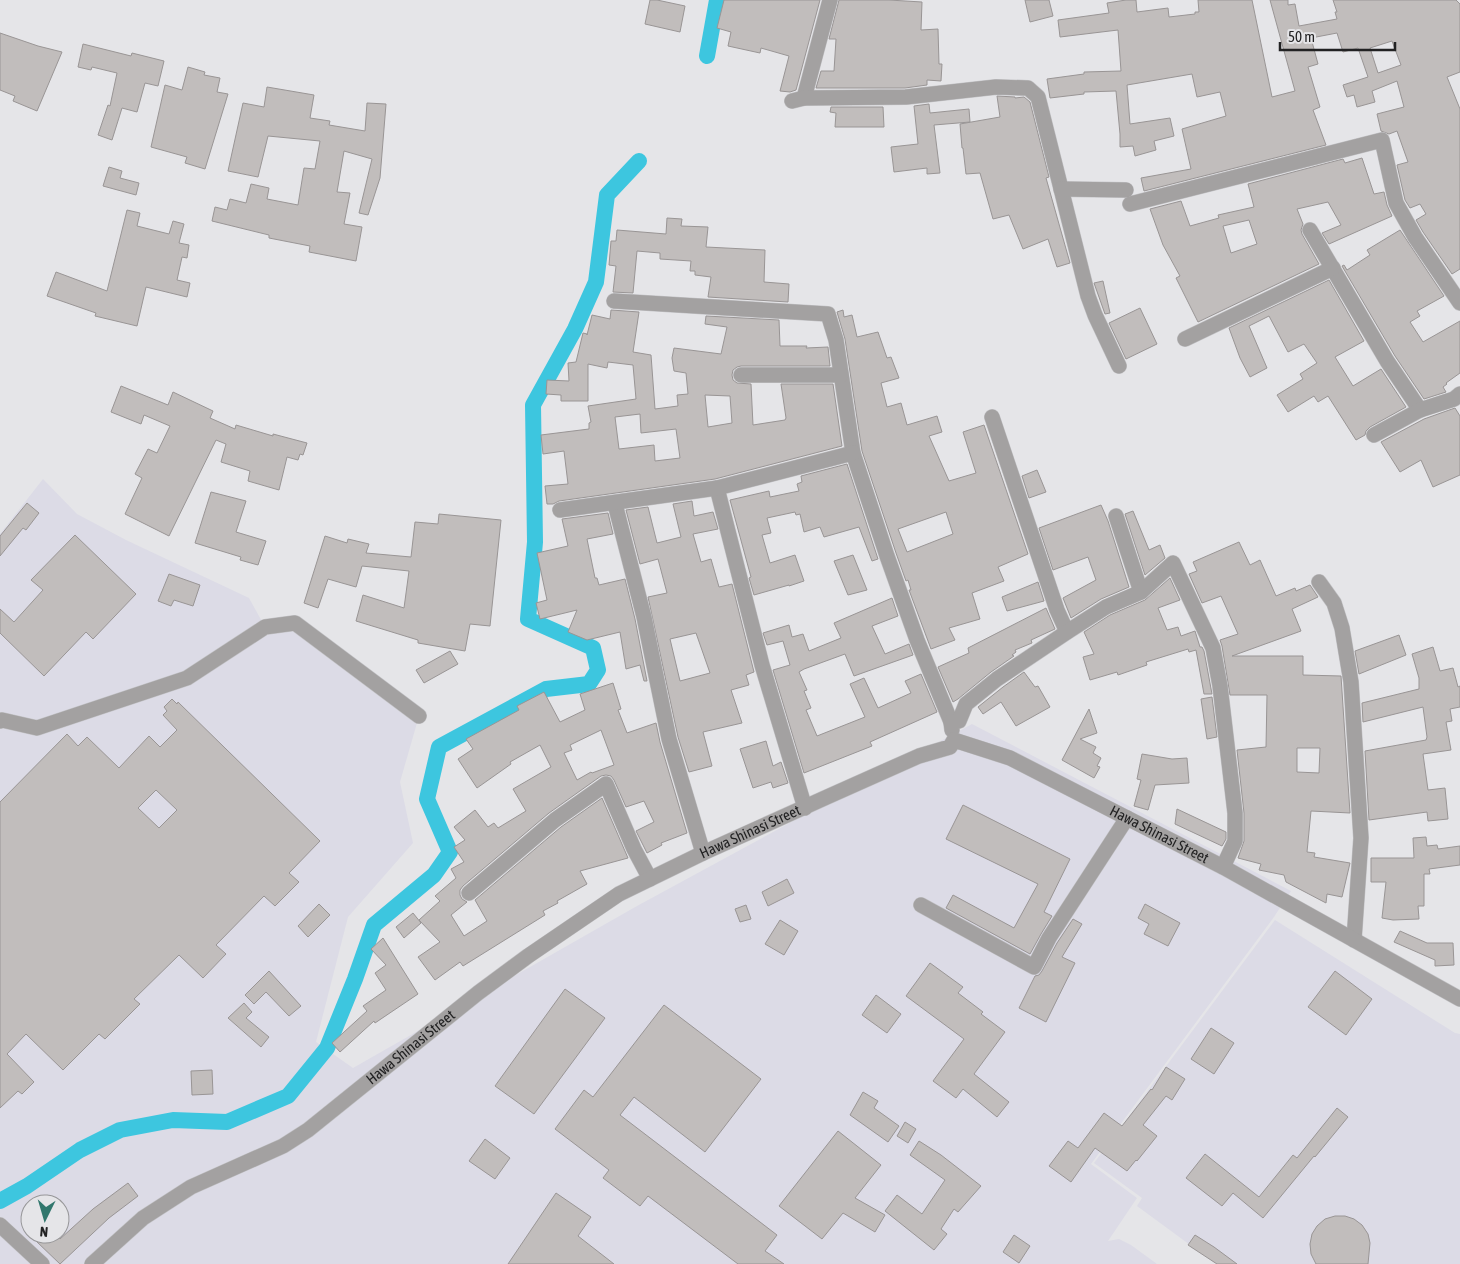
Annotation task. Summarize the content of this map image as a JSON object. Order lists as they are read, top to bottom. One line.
{"streets":{"street":["Hawa Shinasi Street"]},"scale_bar":"50 m","north":"bottom"}
